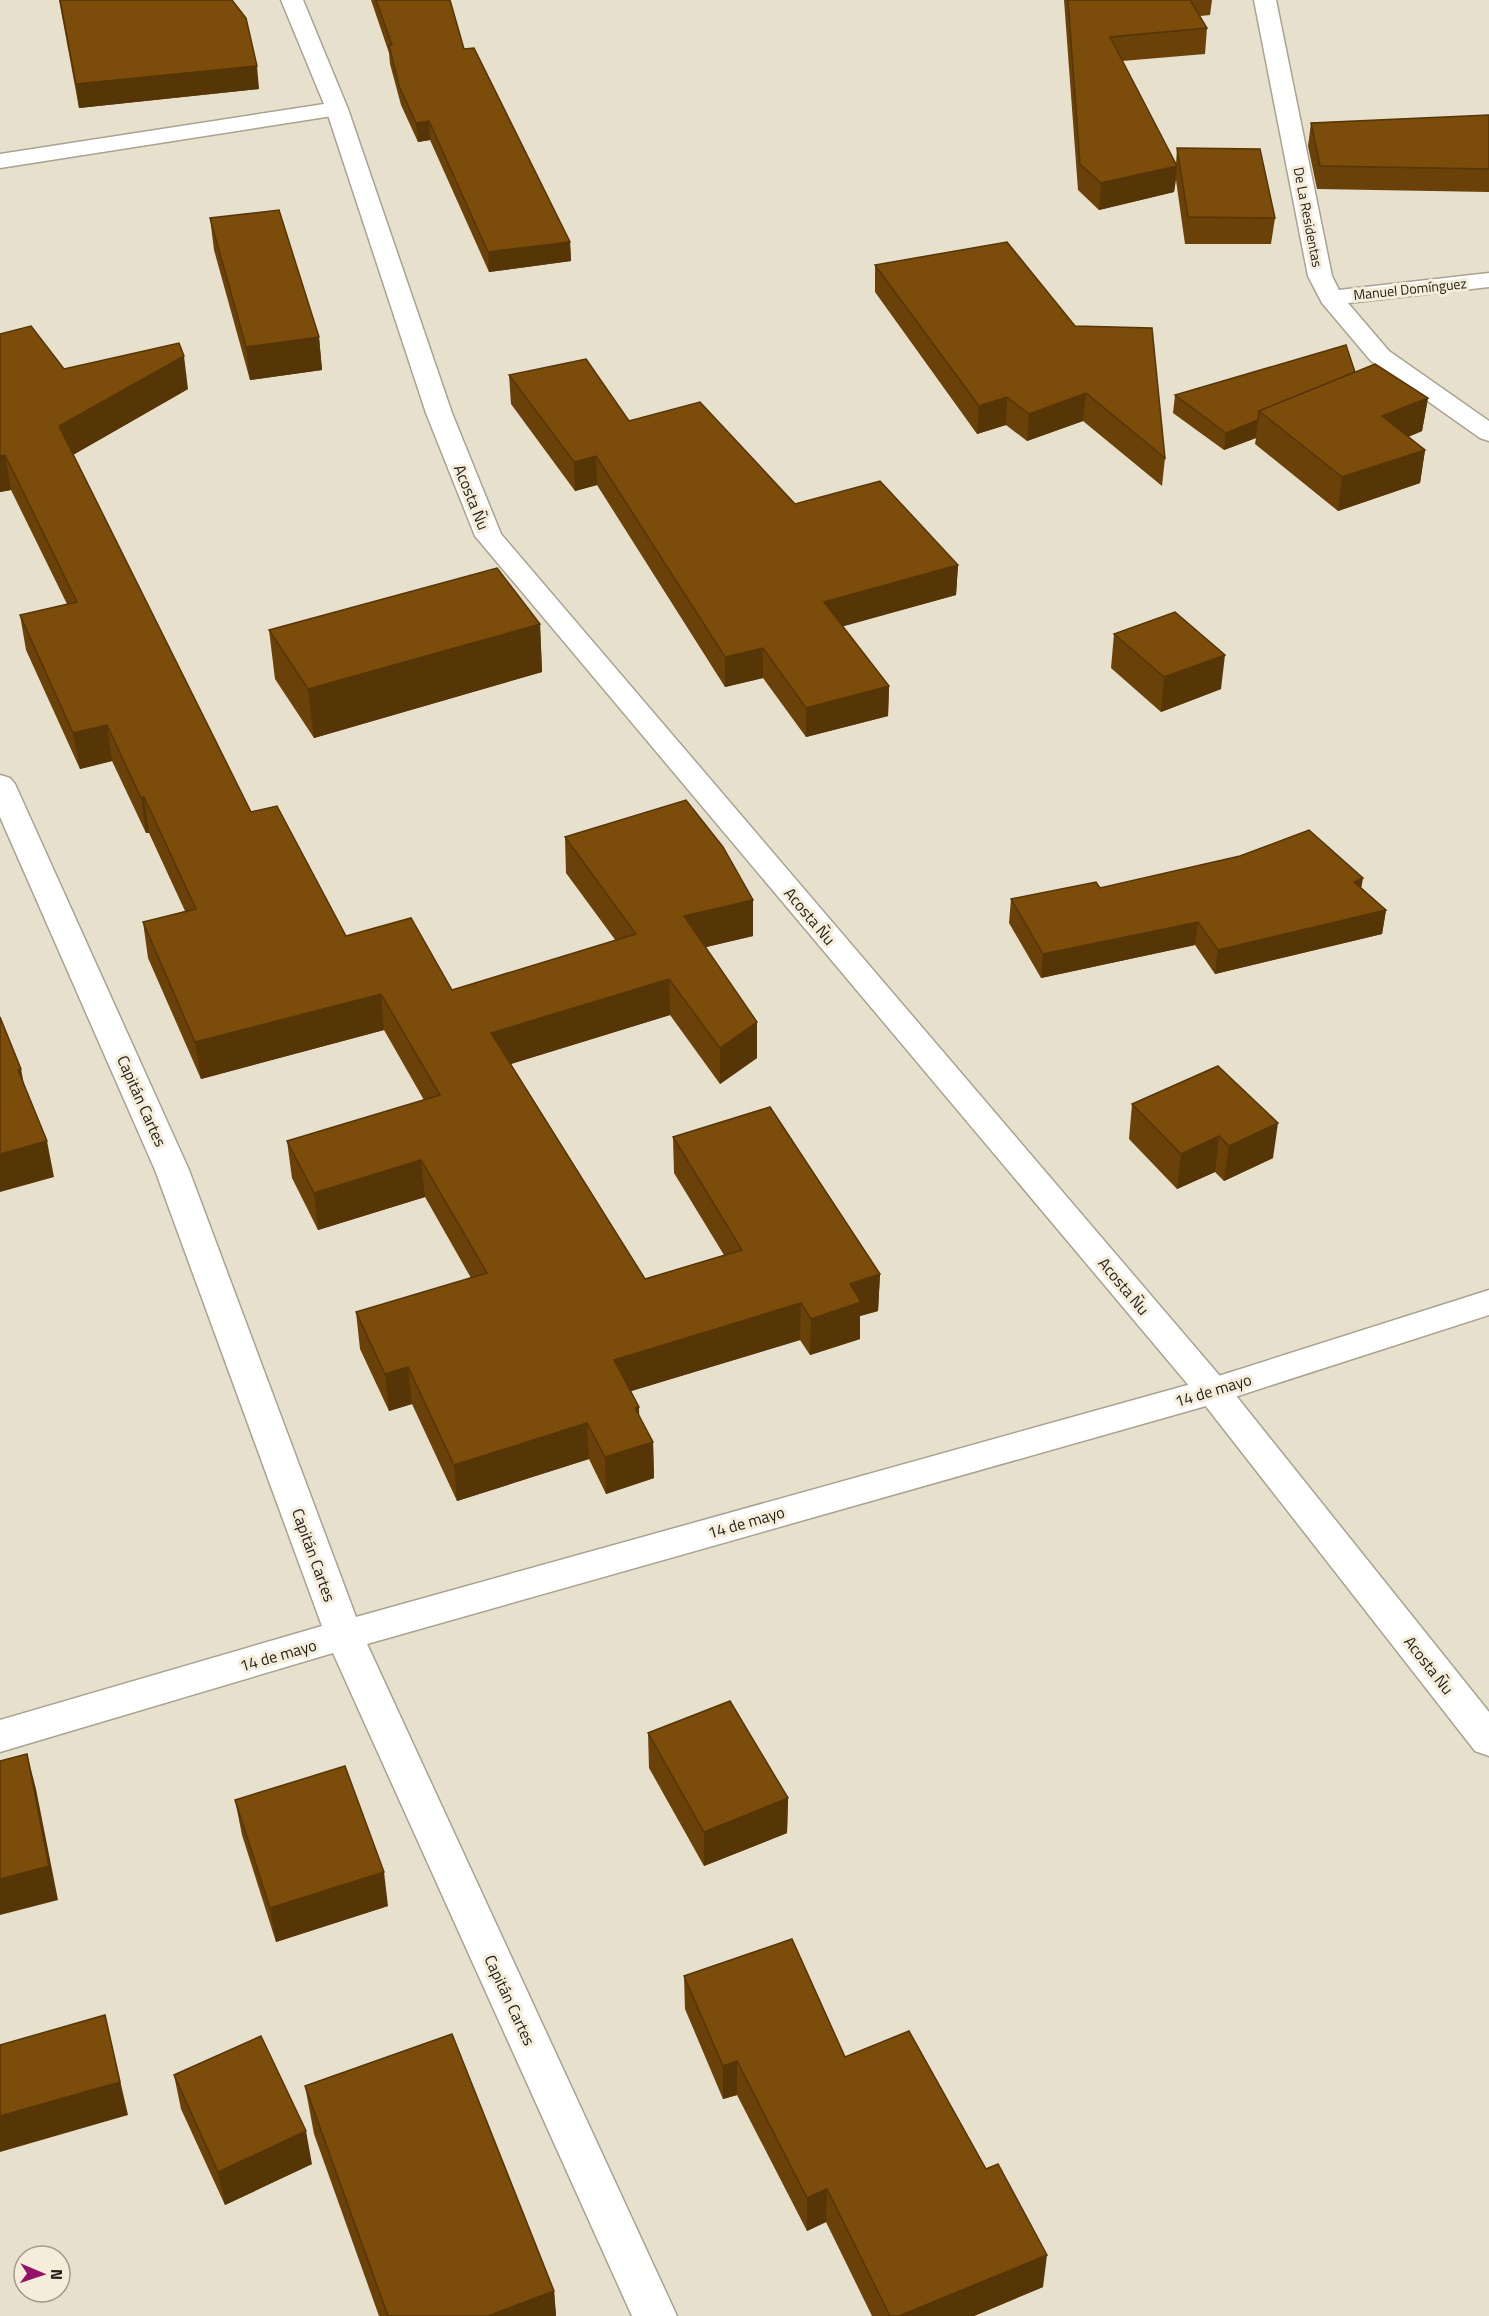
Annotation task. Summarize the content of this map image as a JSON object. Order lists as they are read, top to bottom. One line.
{"streets":{"street":["De La Residentas","Manuel Domínguez","Acosta Ñu","Capitán Cartes","14 de mayo"]},"crossings":[["De La Residentas","Manuel Domínguez"],["Acosta Ñu","14 de mayo"],["Capitán Cartes","14 de mayo"]],"north":"right"}
